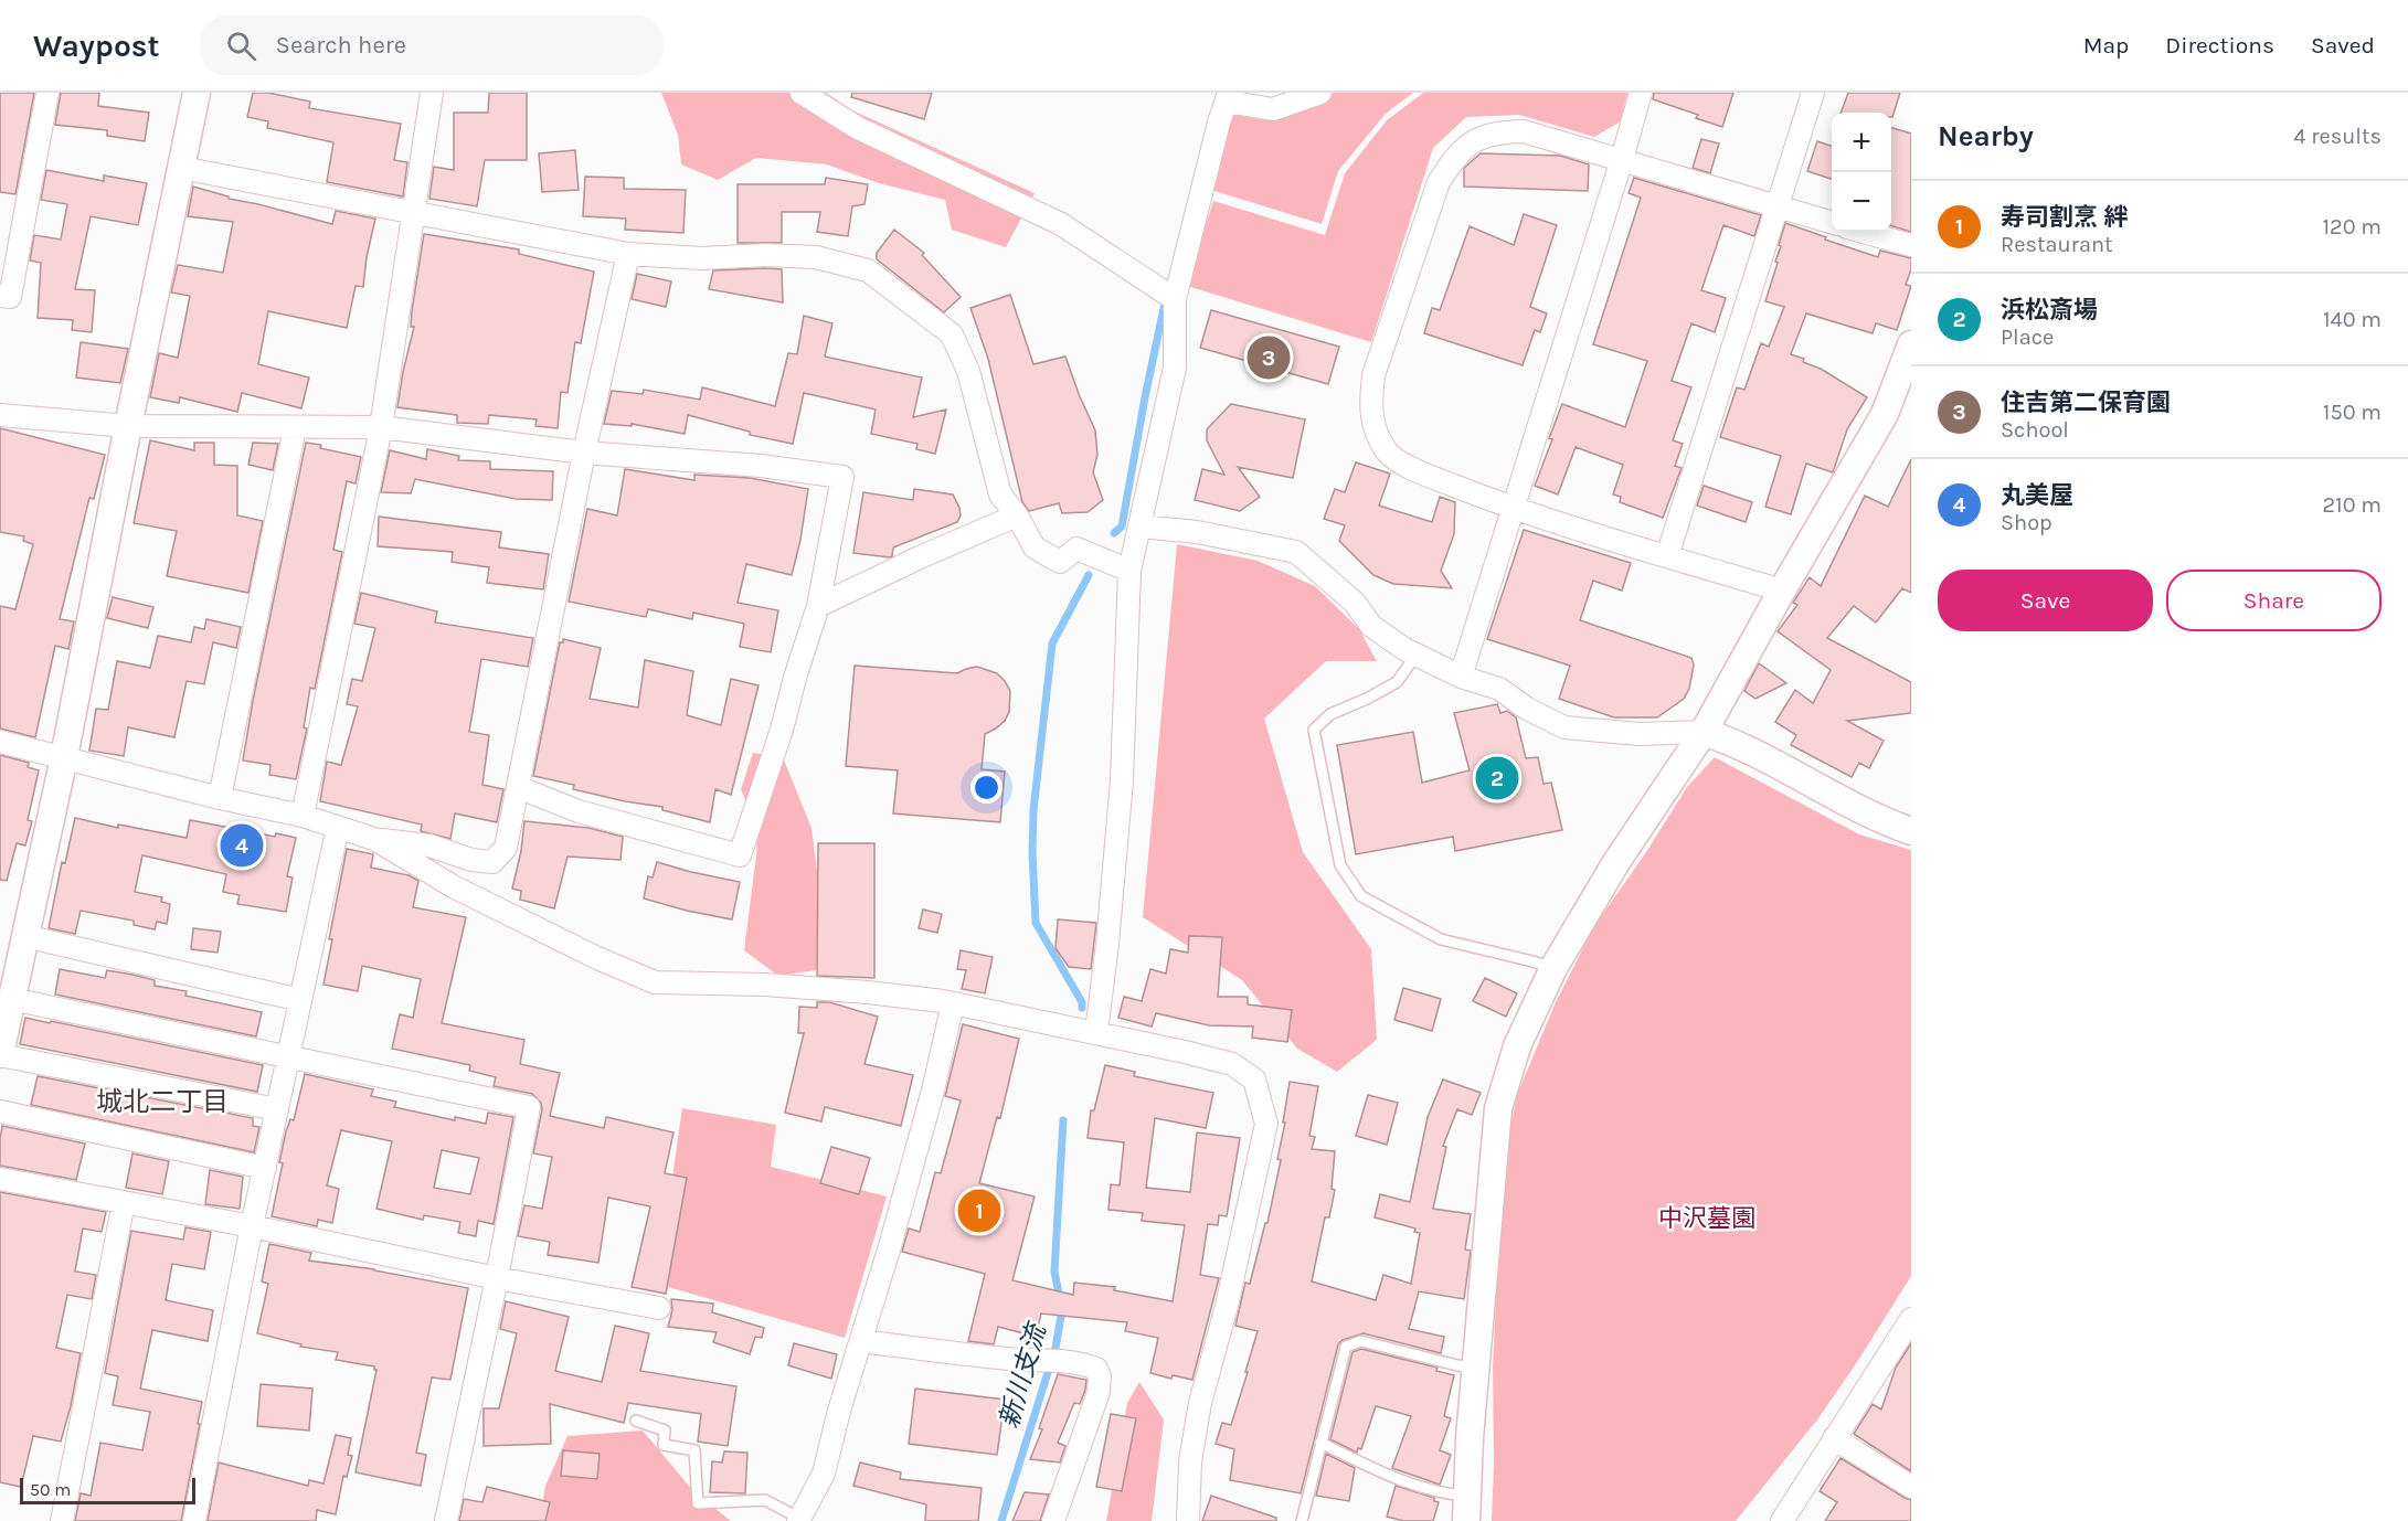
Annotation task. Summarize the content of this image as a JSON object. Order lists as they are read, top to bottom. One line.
{"districts":["城北二丁目"],"water":["新川支流"],"parks":["中沢墓園"],"scale_bar":"50 m","page":{"header":"Waypost","search":"Search here","nav":["Map","Directions","Saved"],"heading":["Nearby","4 results"],"map_buttons":["+","−"],"list":[{"mark":"1","name":"寿司割烹 絆","note":"Restaurant","value":"120 m"},{"mark":"2","name":"浜松斎場","note":"Place","value":"140 m"},{"mark":"3","name":"住吉第二保育園","note":"School","value":"150 m"},{"mark":"4","name":"丸美屋","note":"Shop","value":"210 m"}],"pins":["3","2","4","1"],"buttons":["Save","Share"],"scale":"50 m"}}
